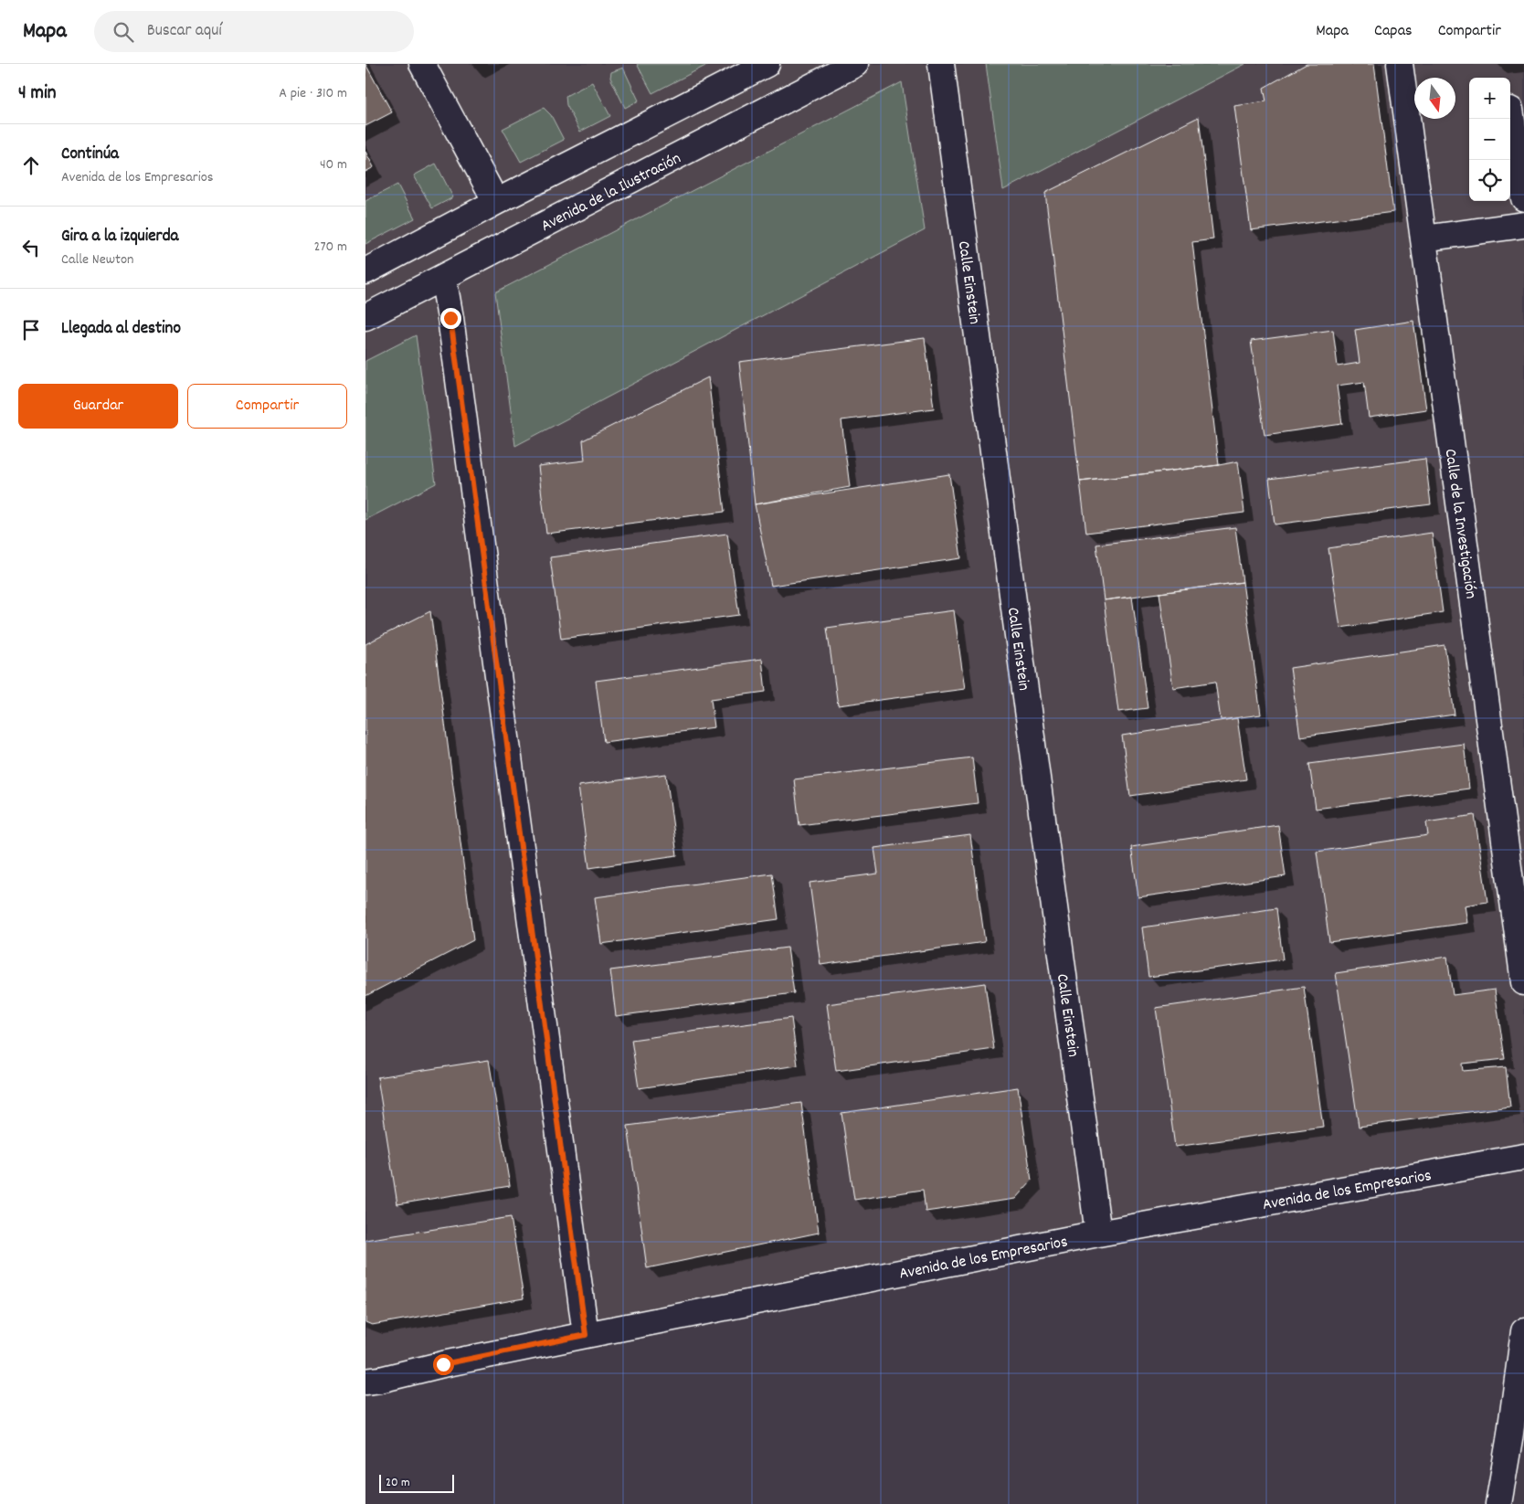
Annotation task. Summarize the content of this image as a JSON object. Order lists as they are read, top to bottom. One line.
{"streets":{"street":["Avenida de la Ilustración","Calle Einstein","Calle de la Investigación","Avenida de los Empresarios"]},"crossings":[["Calle Einstein","Avenida de los Empresarios"]],"scale_bar":"20 m","north":"bottom","page":{"header":"Mapa","search":"Buscar aquí","nav":["Mapa","Capas","Compartir"],"heading":["4 min","A pie · 310 m"],"map_buttons":["+","−"],"list":[["Continúa","Avenida de los Empresarios","40 m"],["Gira a la izquierda","Calle Newton","270 m"],"Llegada al destino"],"buttons":["Guardar","Compartir"],"scale":"20 m"}}
